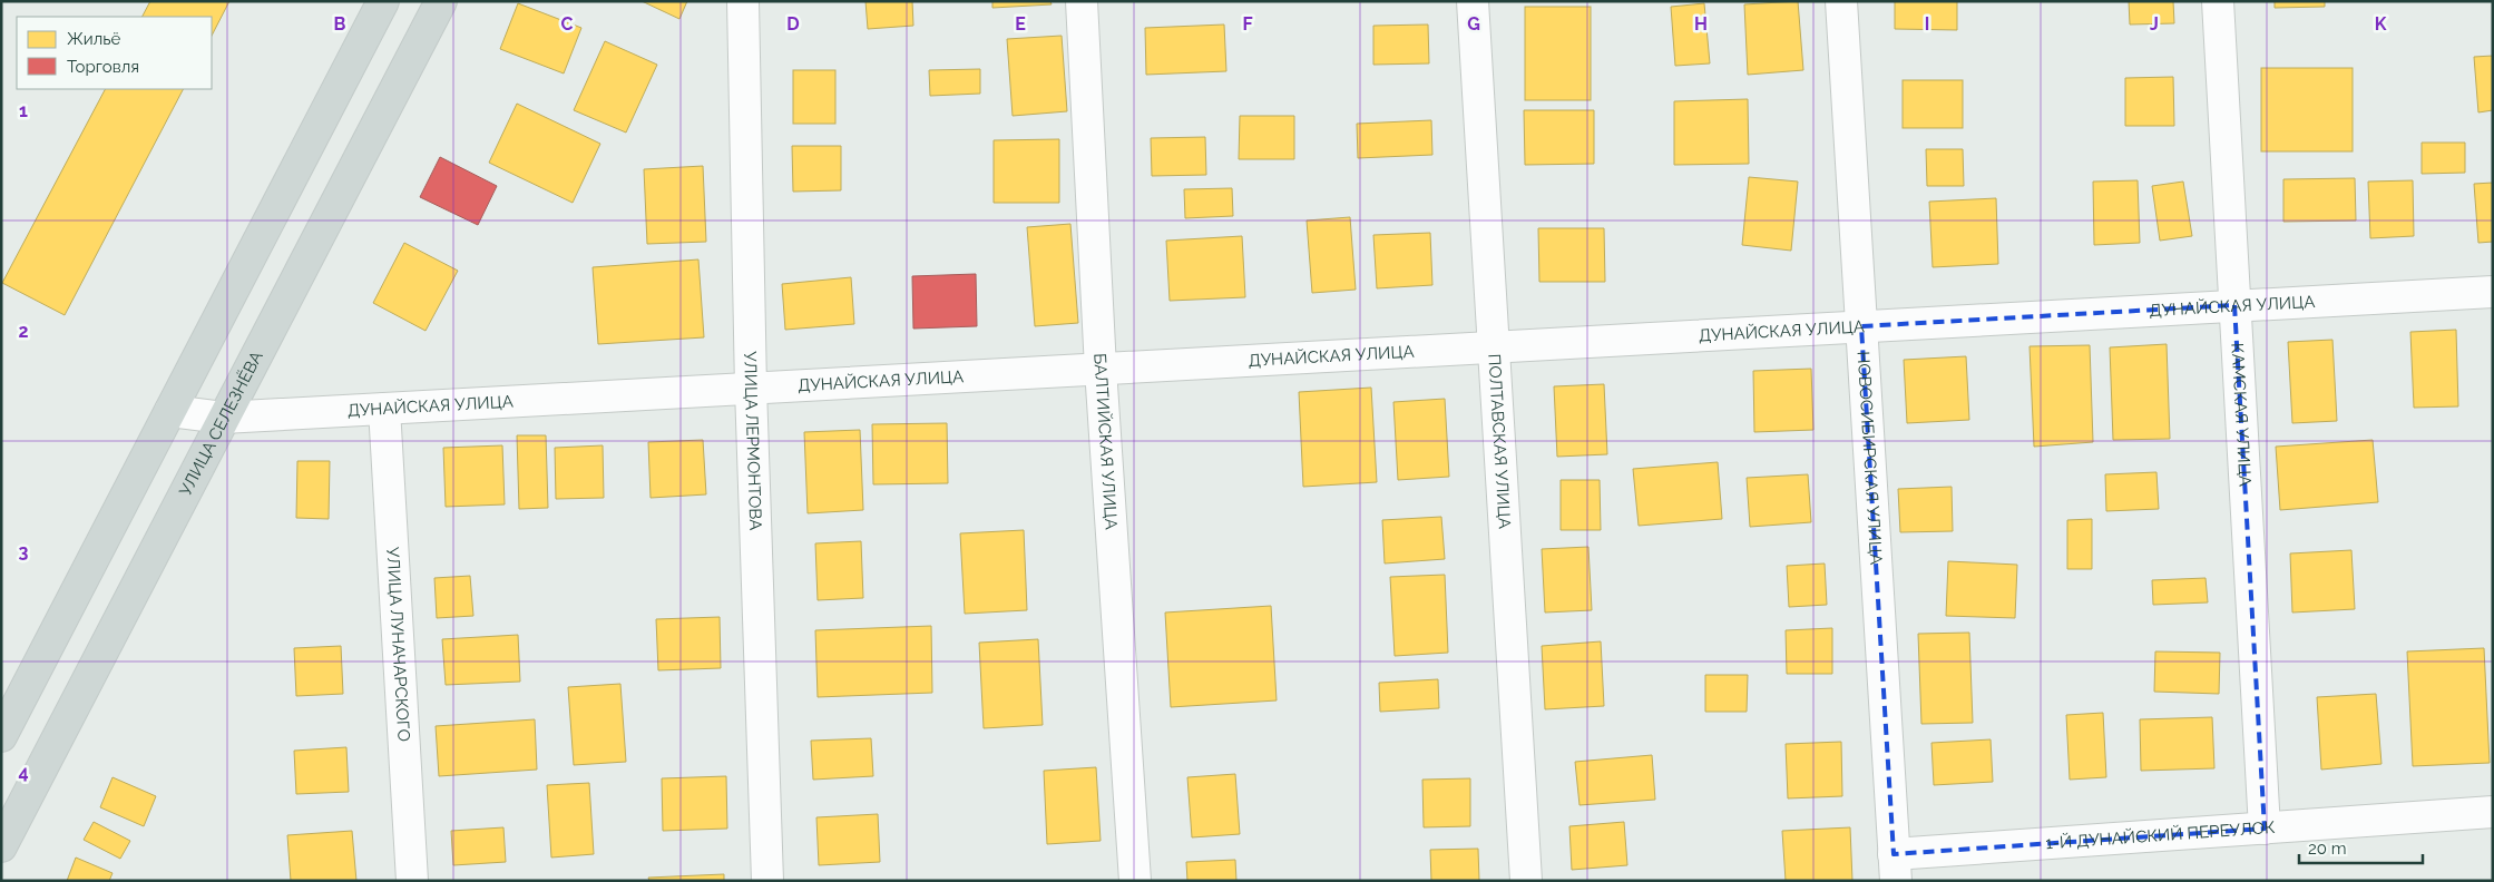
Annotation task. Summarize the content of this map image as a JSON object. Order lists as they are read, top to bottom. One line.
{"streets":{"main road":["УЛИЦА СЕЛЕЗНЁВА"],"street":["ДУНАЙСКАЯ УЛИЦА","КАМСКАЯ УЛИЦА","УЛИЦА ЛЕРМОНТОВА","БАЛТИЙСКАЯ УЛИЦА","ПОЛТАВСКАЯ УЛИЦА","НОВОСИБИРСКАЯ УЛИЦА","УЛИЦА ЛУНАЧАРСКОГО","1-Й ДУНАЙСКИЙ ПЕРЕУЛОК"]},"crossings":[["ДУНАЙСКАЯ УЛИЦА","КАМСКАЯ УЛИЦА"],["ДУНАЙСКАЯ УЛИЦА","УЛИЦА СЕЛЕЗНЁВА"],["ДУНАЙСКАЯ УЛИЦА","УЛИЦА ЛЕРМОНТОВА"],["ДУНАЙСКАЯ УЛИЦА","БАЛТИЙСКАЯ УЛИЦА"],["ДУНАЙСКАЯ УЛИЦА","ПОЛТАВСКАЯ УЛИЦА"],["ДУНАЙСКАЯ УЛИЦА","НОВОСИБИРСКАЯ УЛИЦА"],["ДУНАЙСКАЯ УЛИЦА","УЛИЦА ЛУНАЧАРСКОГО"],["КАМСКАЯ УЛИЦА","1-Й ДУНАЙСКИЙ ПЕРЕУЛОК"],["НОВОСИБИРСКАЯ УЛИЦА","1-Й ДУНАЙСКИЙ ПЕРЕУЛОК"]],"legend":["Жильё","Торговля"],"scale_bar":"20 m","grid":{"columns":["B","C","D","E","F","G","H","I","J","K"],"rows":["1","2","3","4"]}}
